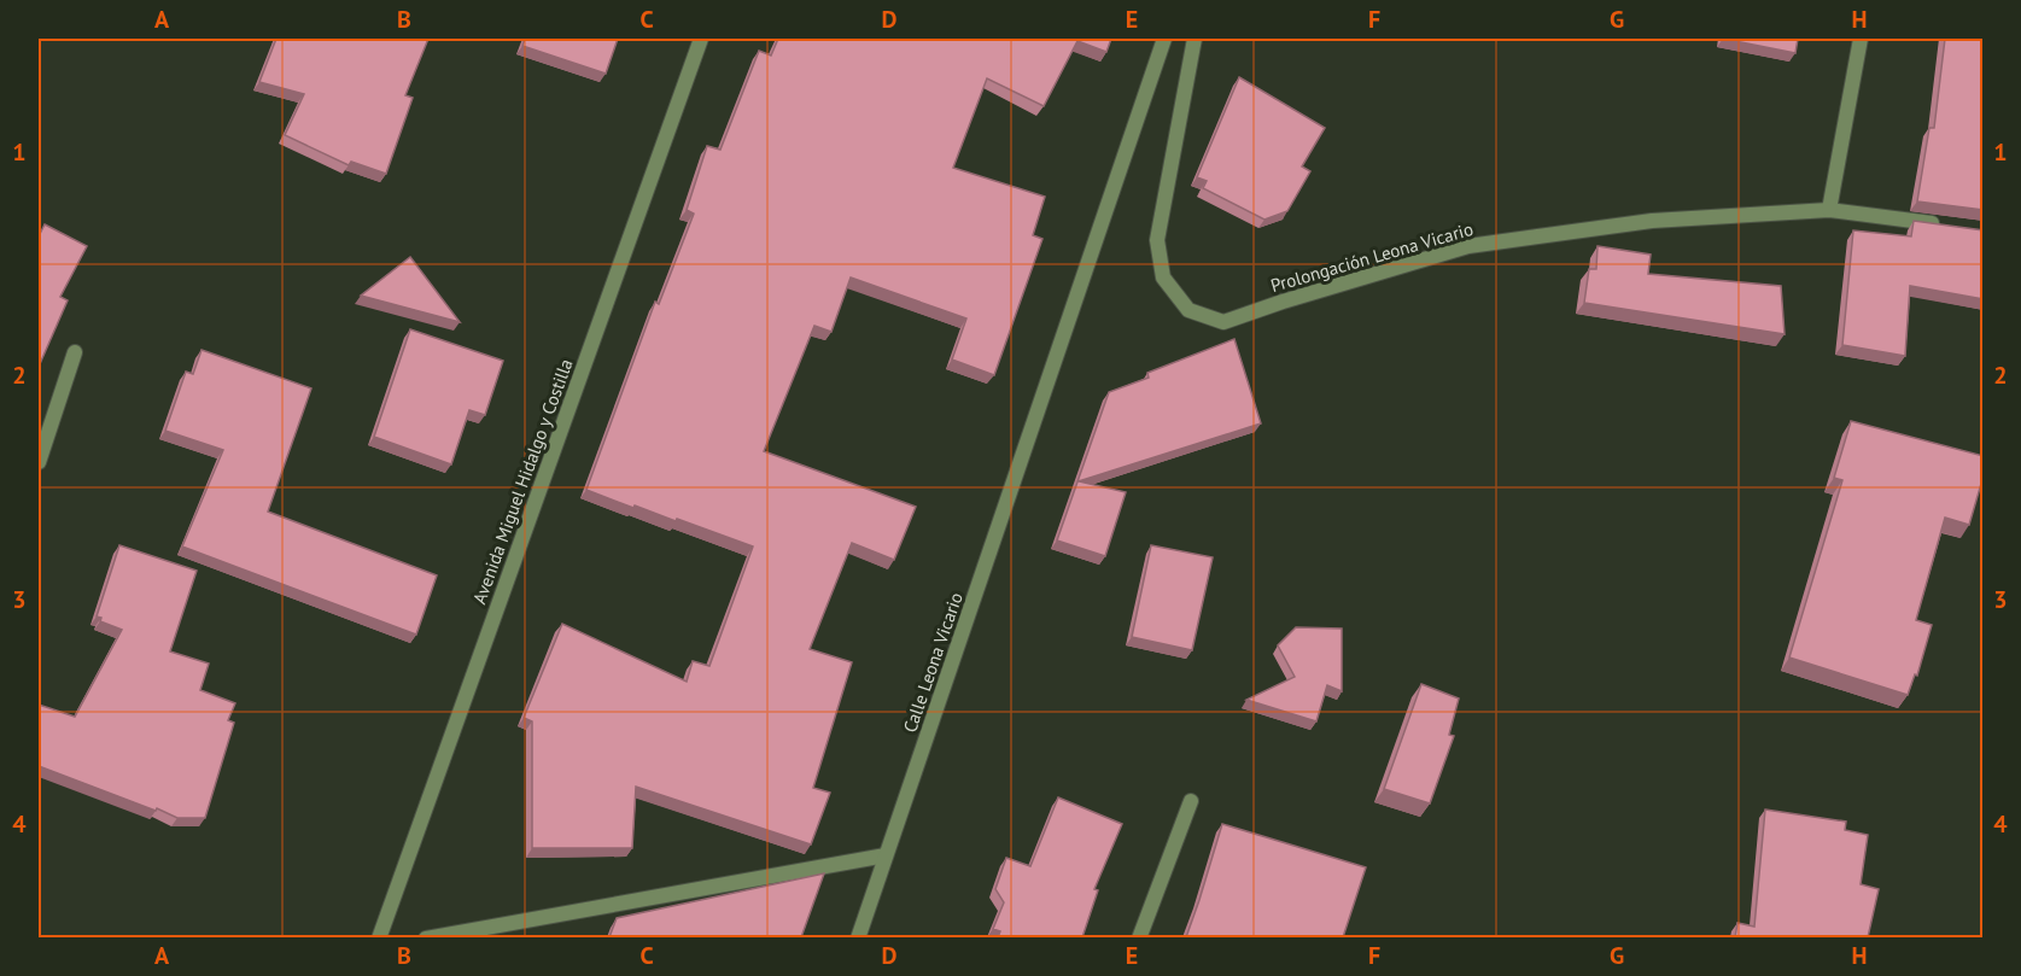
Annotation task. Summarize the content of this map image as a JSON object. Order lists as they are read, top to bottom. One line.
{"streets":{"street":["Prolongación Leona Vicario","Avenida Miguel Hidalgo y Costilla","Calle Leona Vicario"]},"grid":{"columns":["A","B","C","D","E","F","G","H"],"rows":["1","2","3","4"]}}
